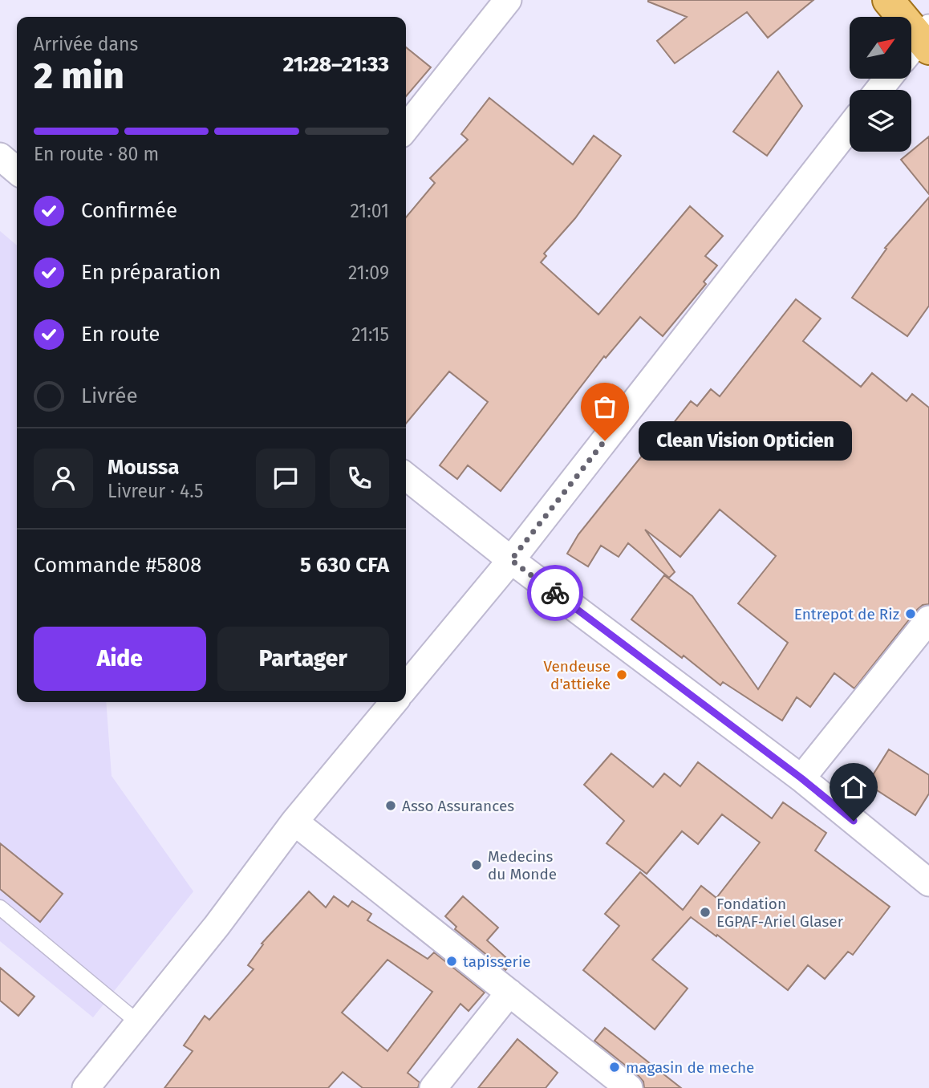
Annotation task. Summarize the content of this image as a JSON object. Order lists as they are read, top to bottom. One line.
{"places":["Clean Vision Opticien","Entrepot de Riz","Vendeuse d'attieke","Asso Assurances","Medecins du Monde","Fondation EGPAF-Ariel Glaser","tapisserie","magasin de meche"],"north":"top right","page":{"heading":["2 min","Arrivée dans","21:28–21:33"],"panel":["Moussa","Livreur · 4.5","Commande #5808","5 630 CFA"],"bar":"En route · 80 m","list":[["Confirmée","21:01"],["En préparation","21:09"],["En route","21:15"],"Livrée"],"bubble":"Clean Vision Opticien","buttons":["Aide","Partager"]}}
